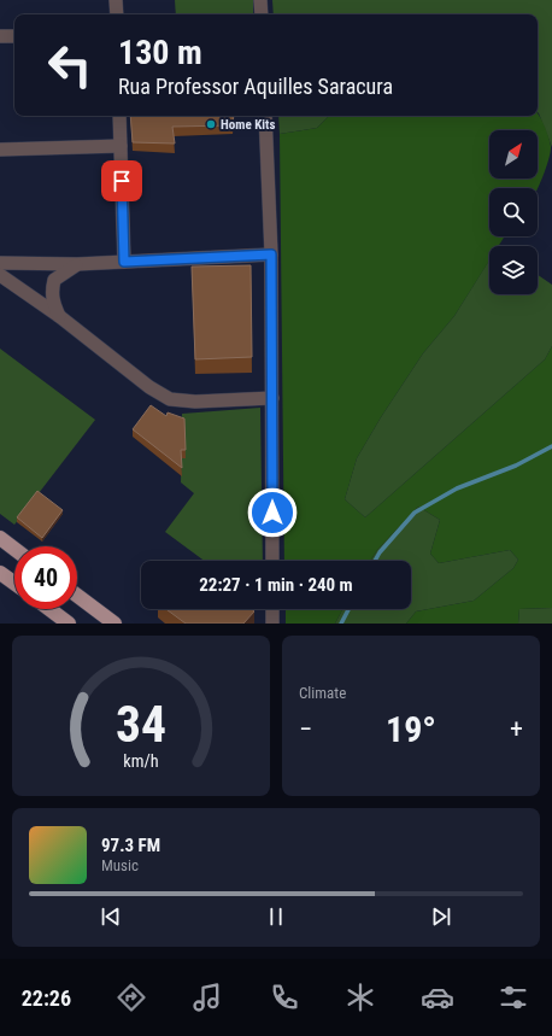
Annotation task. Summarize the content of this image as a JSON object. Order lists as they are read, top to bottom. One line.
{"places":["Home Kits"],"north":"top right","page":{"turn":["130 m","Rua Professor Aquilles Saracura"],"limit":"40","trip":"22:27 · 1 min · 240 m","tile":"Climate","heat":["−","19°","+"],"song":["97.3 FM","Music"],"tabs":"22:26","gauge":["34","km/h"]}}
